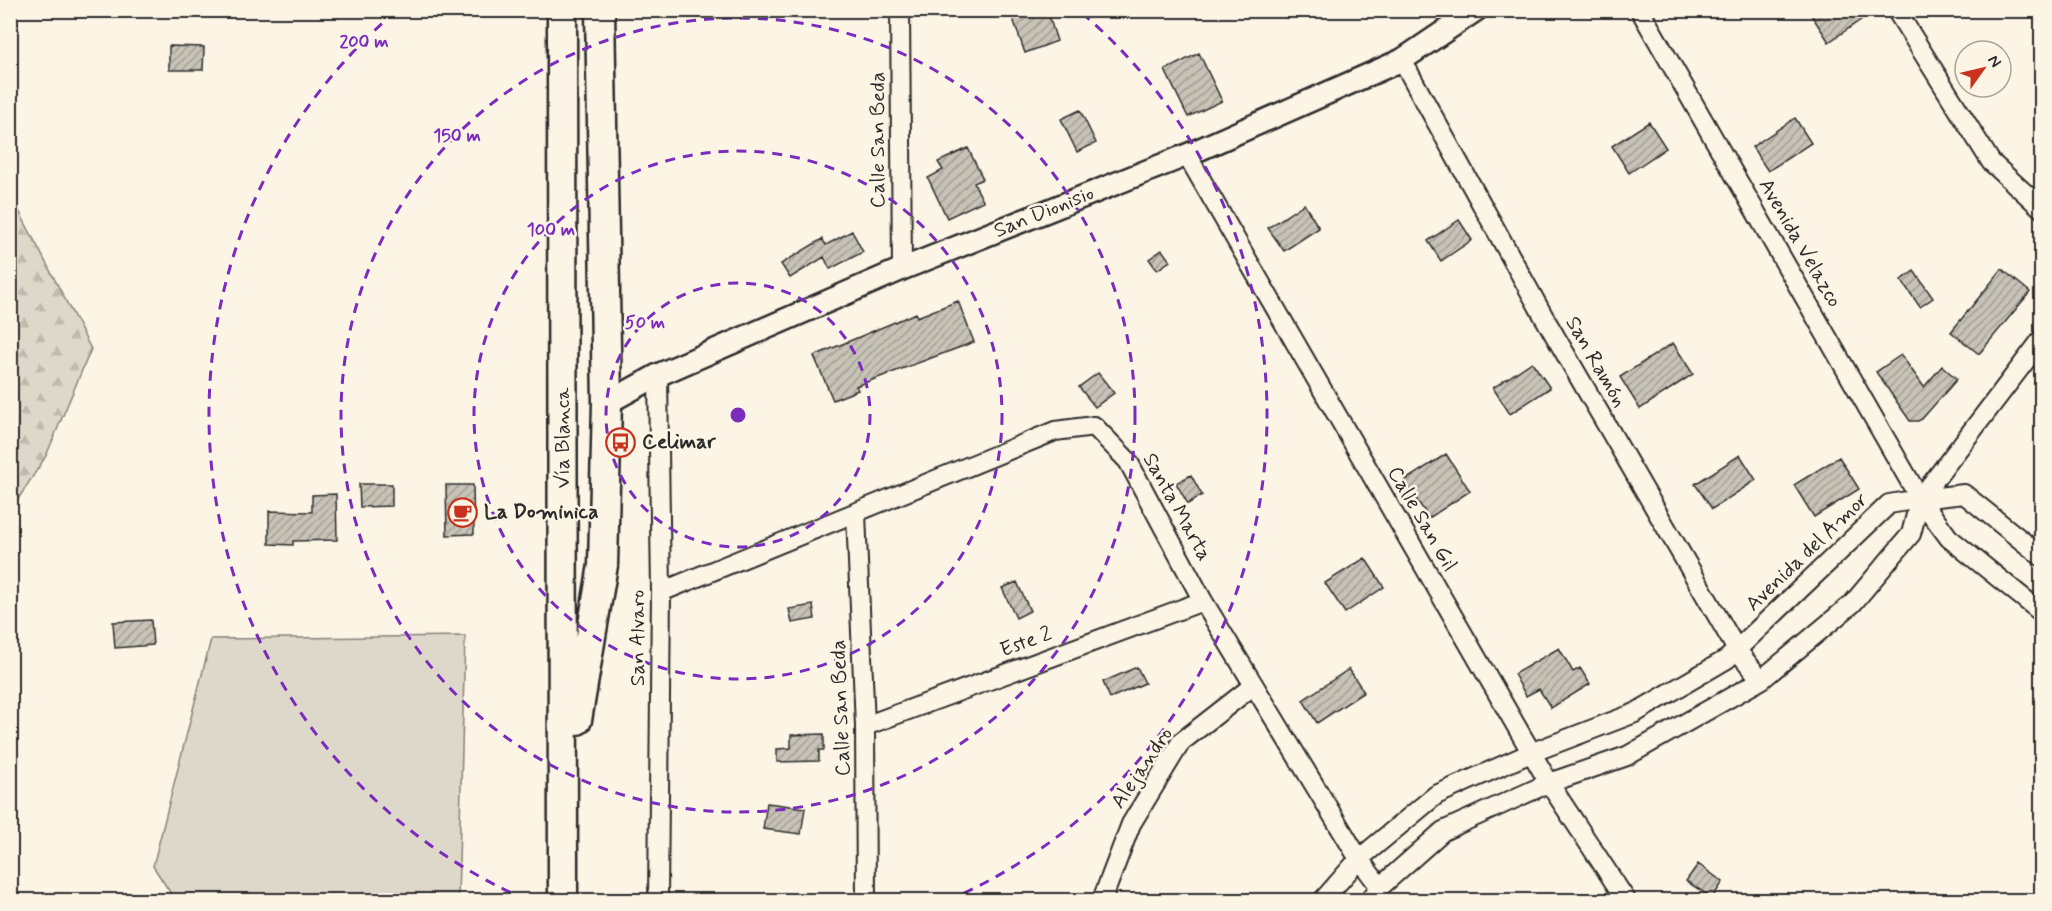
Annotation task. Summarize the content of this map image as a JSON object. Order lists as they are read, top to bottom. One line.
{"streets":{"highway":["Vía Blanca"],"street":["Calle San Beda","San Dionisio","Avenida Velazco","San Ramón","Santa Marta","Calle San Gil","Avenida del Amor","San Alvaro","Este 2","Alejandro"]},"crossings":[["Calle San Beda","San Dionisio"],["Calle San Beda","Santa Marta"],["Calle San Beda","Este 2"],["San Dionisio","San Ramón"],["San Dionisio","Calle San Gil"],["San Dionisio","San Alvaro"],["Avenida Velazco","Avenida del Amor"],["San Ramón","Avenida del Amor"],["Santa Marta","Avenida del Amor"],["Santa Marta","San Alvaro"],["Santa Marta","Este 2"],["Santa Marta","Alejandro"],["Calle San Gil","Avenida del Amor"]],"places":{"bus stop":["Celimar"],"cafe":["La Dominica"]},"north":"top right","rings":["200 m","150 m","100 m","50 m"]}
